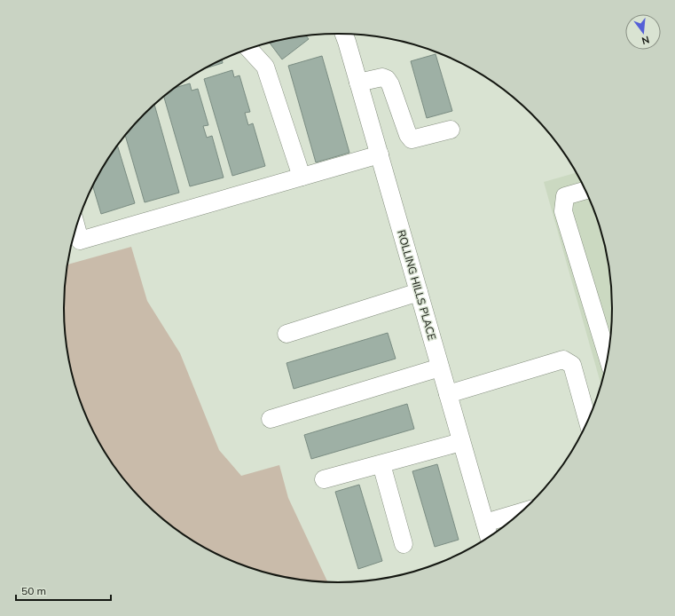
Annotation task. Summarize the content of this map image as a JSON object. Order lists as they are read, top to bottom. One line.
{"streets":{"street":["ROLLING HILLS PLACE"]},"scale_bar":"50 m","north":"bottom"}
